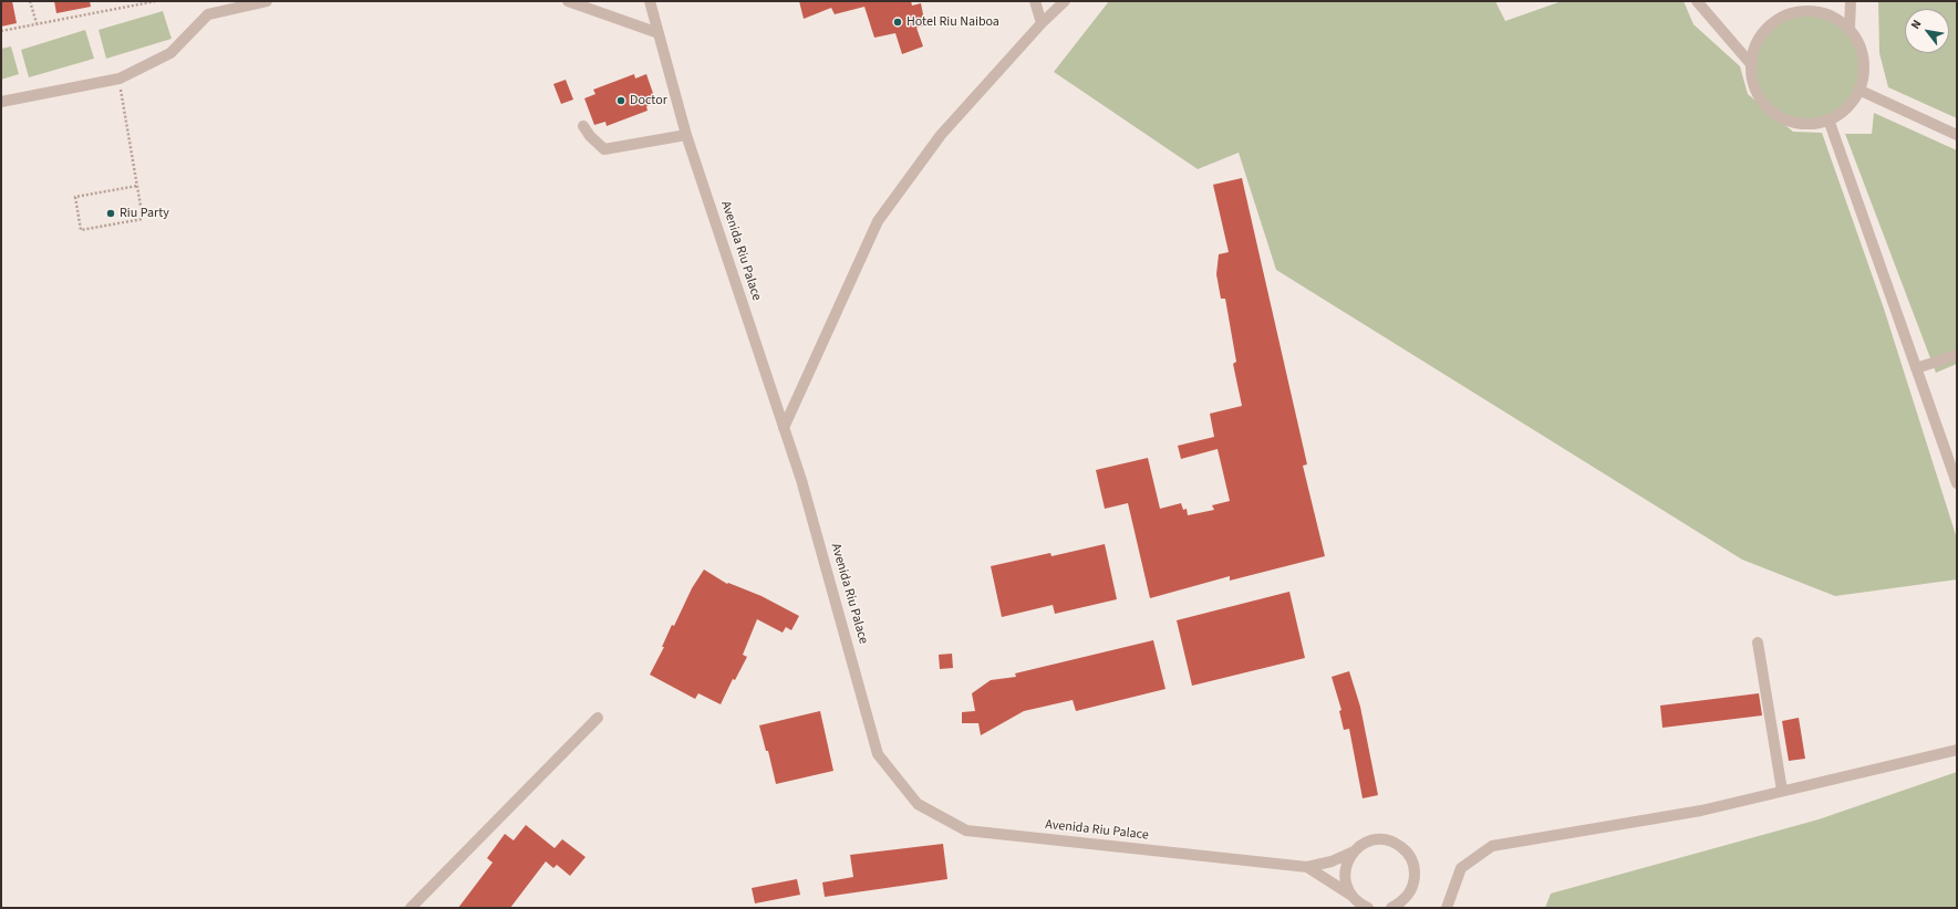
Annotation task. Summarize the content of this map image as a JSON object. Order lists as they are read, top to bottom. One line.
{"streets":{"street":["Avenida Riu Palace"]},"places":["Hotel Riu Naiboa","Doctor","Riu Party"],"north":"top left"}
